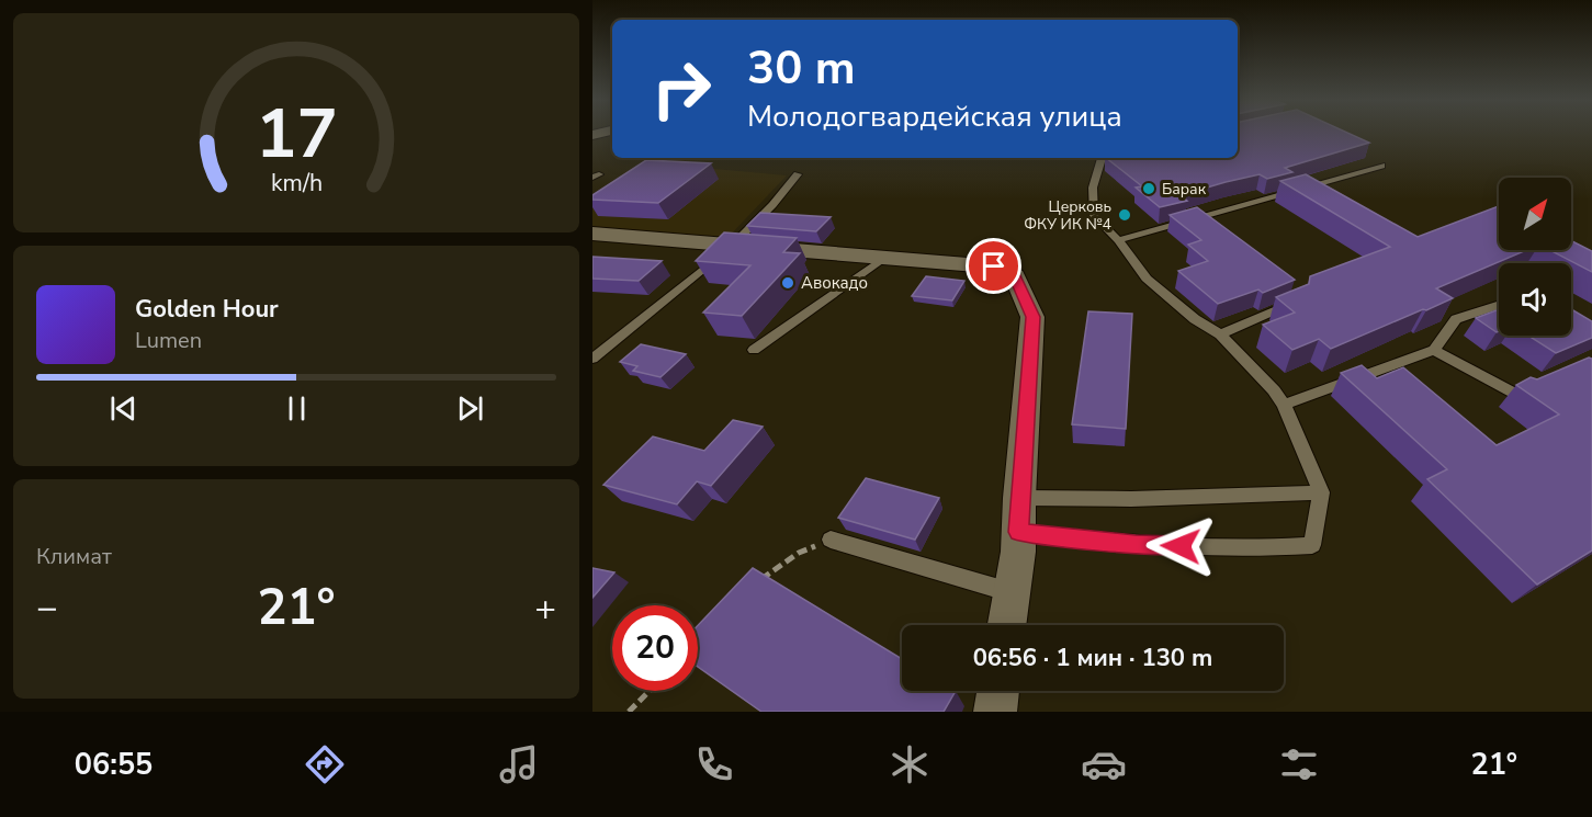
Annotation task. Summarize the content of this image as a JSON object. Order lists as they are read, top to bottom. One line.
{"places":["Барак","Церковь ФКУ ИК №4","Авокадо"],"north":"top right","page":{"turn":["30 m","Молодогвардейская улица"],"song":["Golden Hour","Lumen"],"tile":"Климат","heat":["−","21°","+"],"limit":"20","trip":"06:56 · 1 мин · 130 m","tabs":["06:55","21°"],"gauge":["17","km/h"]}}
